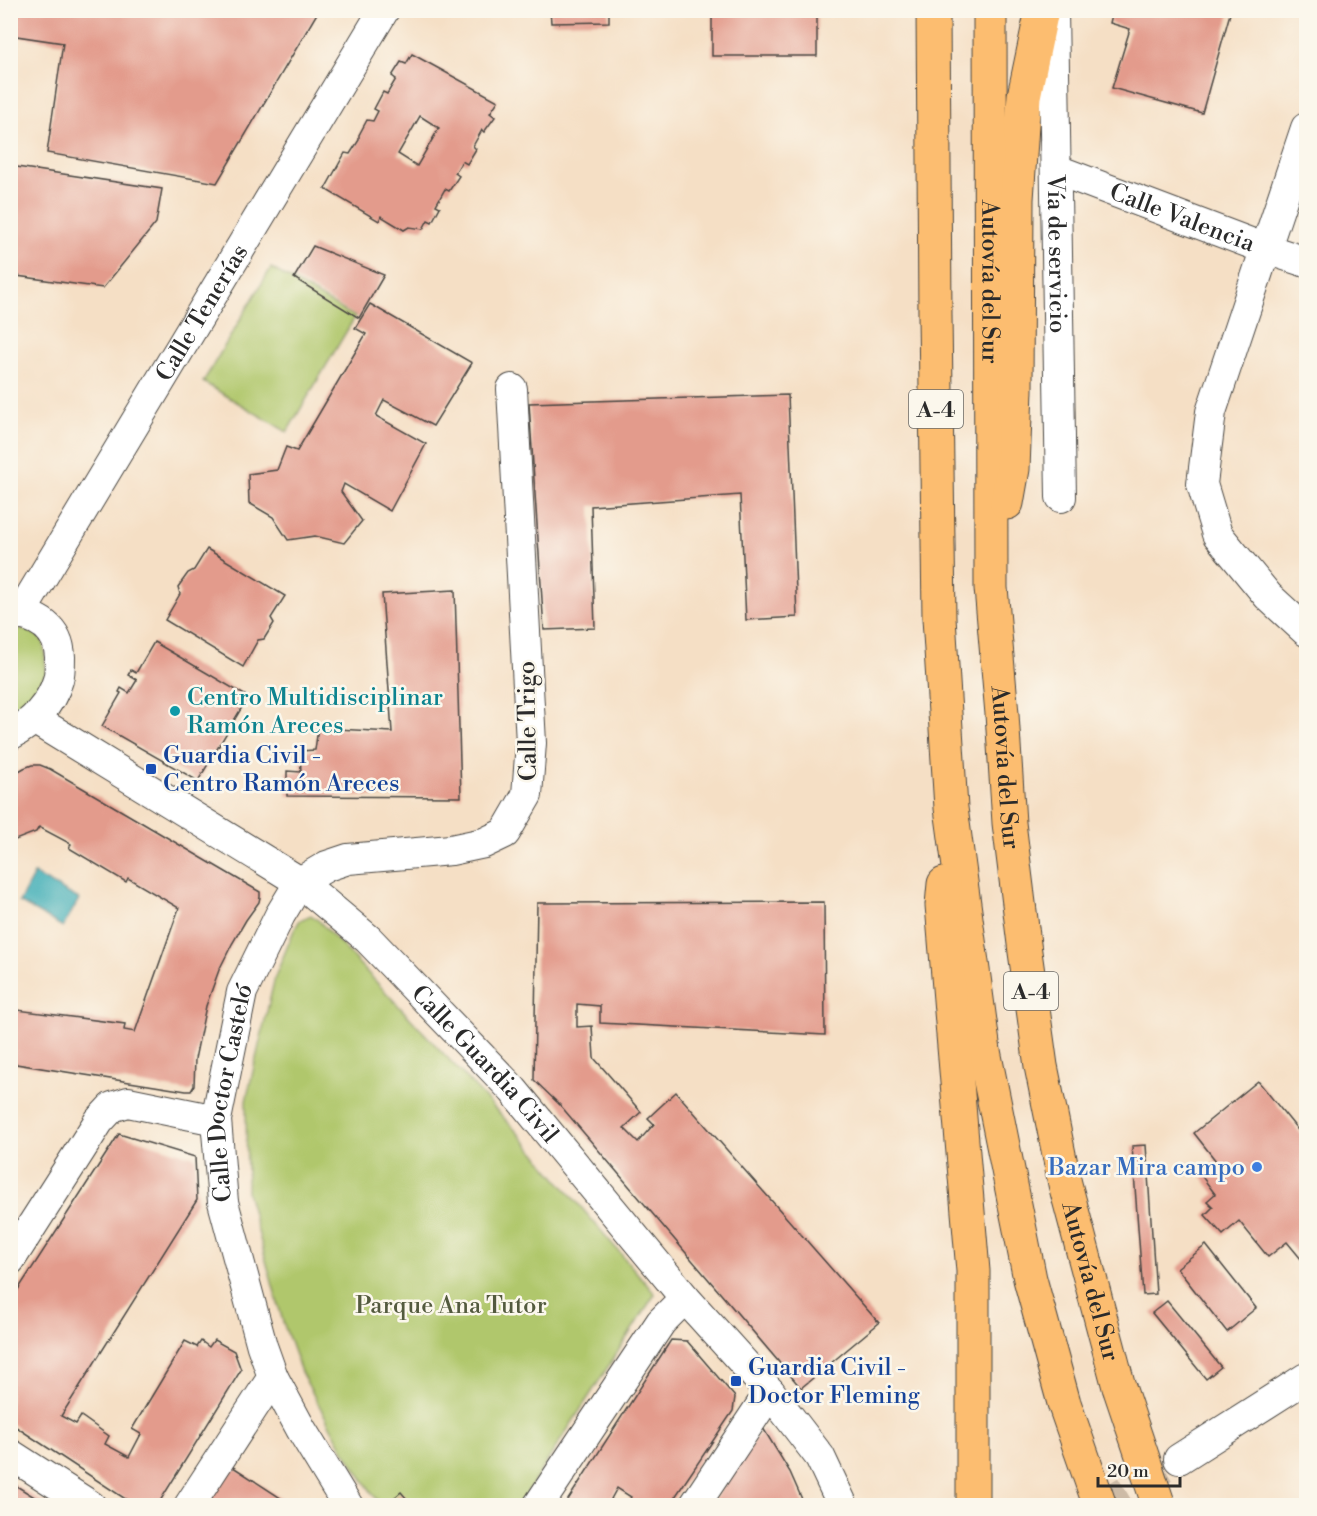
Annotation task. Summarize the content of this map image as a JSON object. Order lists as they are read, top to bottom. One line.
{"streets":{"highway":["Autovía del Sur","A-4"],"street":["Calle Valencia","Vía de servicio","Calle Tenerías","Calle Trigo","Calle Guardia Civil","Calle Doctor Casteló"]},"crossings":[["Calle Valencia","Vía de servicio"],["Calle Trigo","Calle Guardia Civil"],["Calle Trigo","Calle Doctor Casteló"],["Calle Guardia Civil","Calle Doctor Casteló"]],"parks":["Parque Ana Tutor"],"places":{"other":["Centro Multidisciplinar Ramón Areces","Bazar Mira campo"],"transit":["Guardia Civil - Centro Ramón Areces","Guardia Civil - Doctor Fleming"]},"scale_bar":"20 m"}
